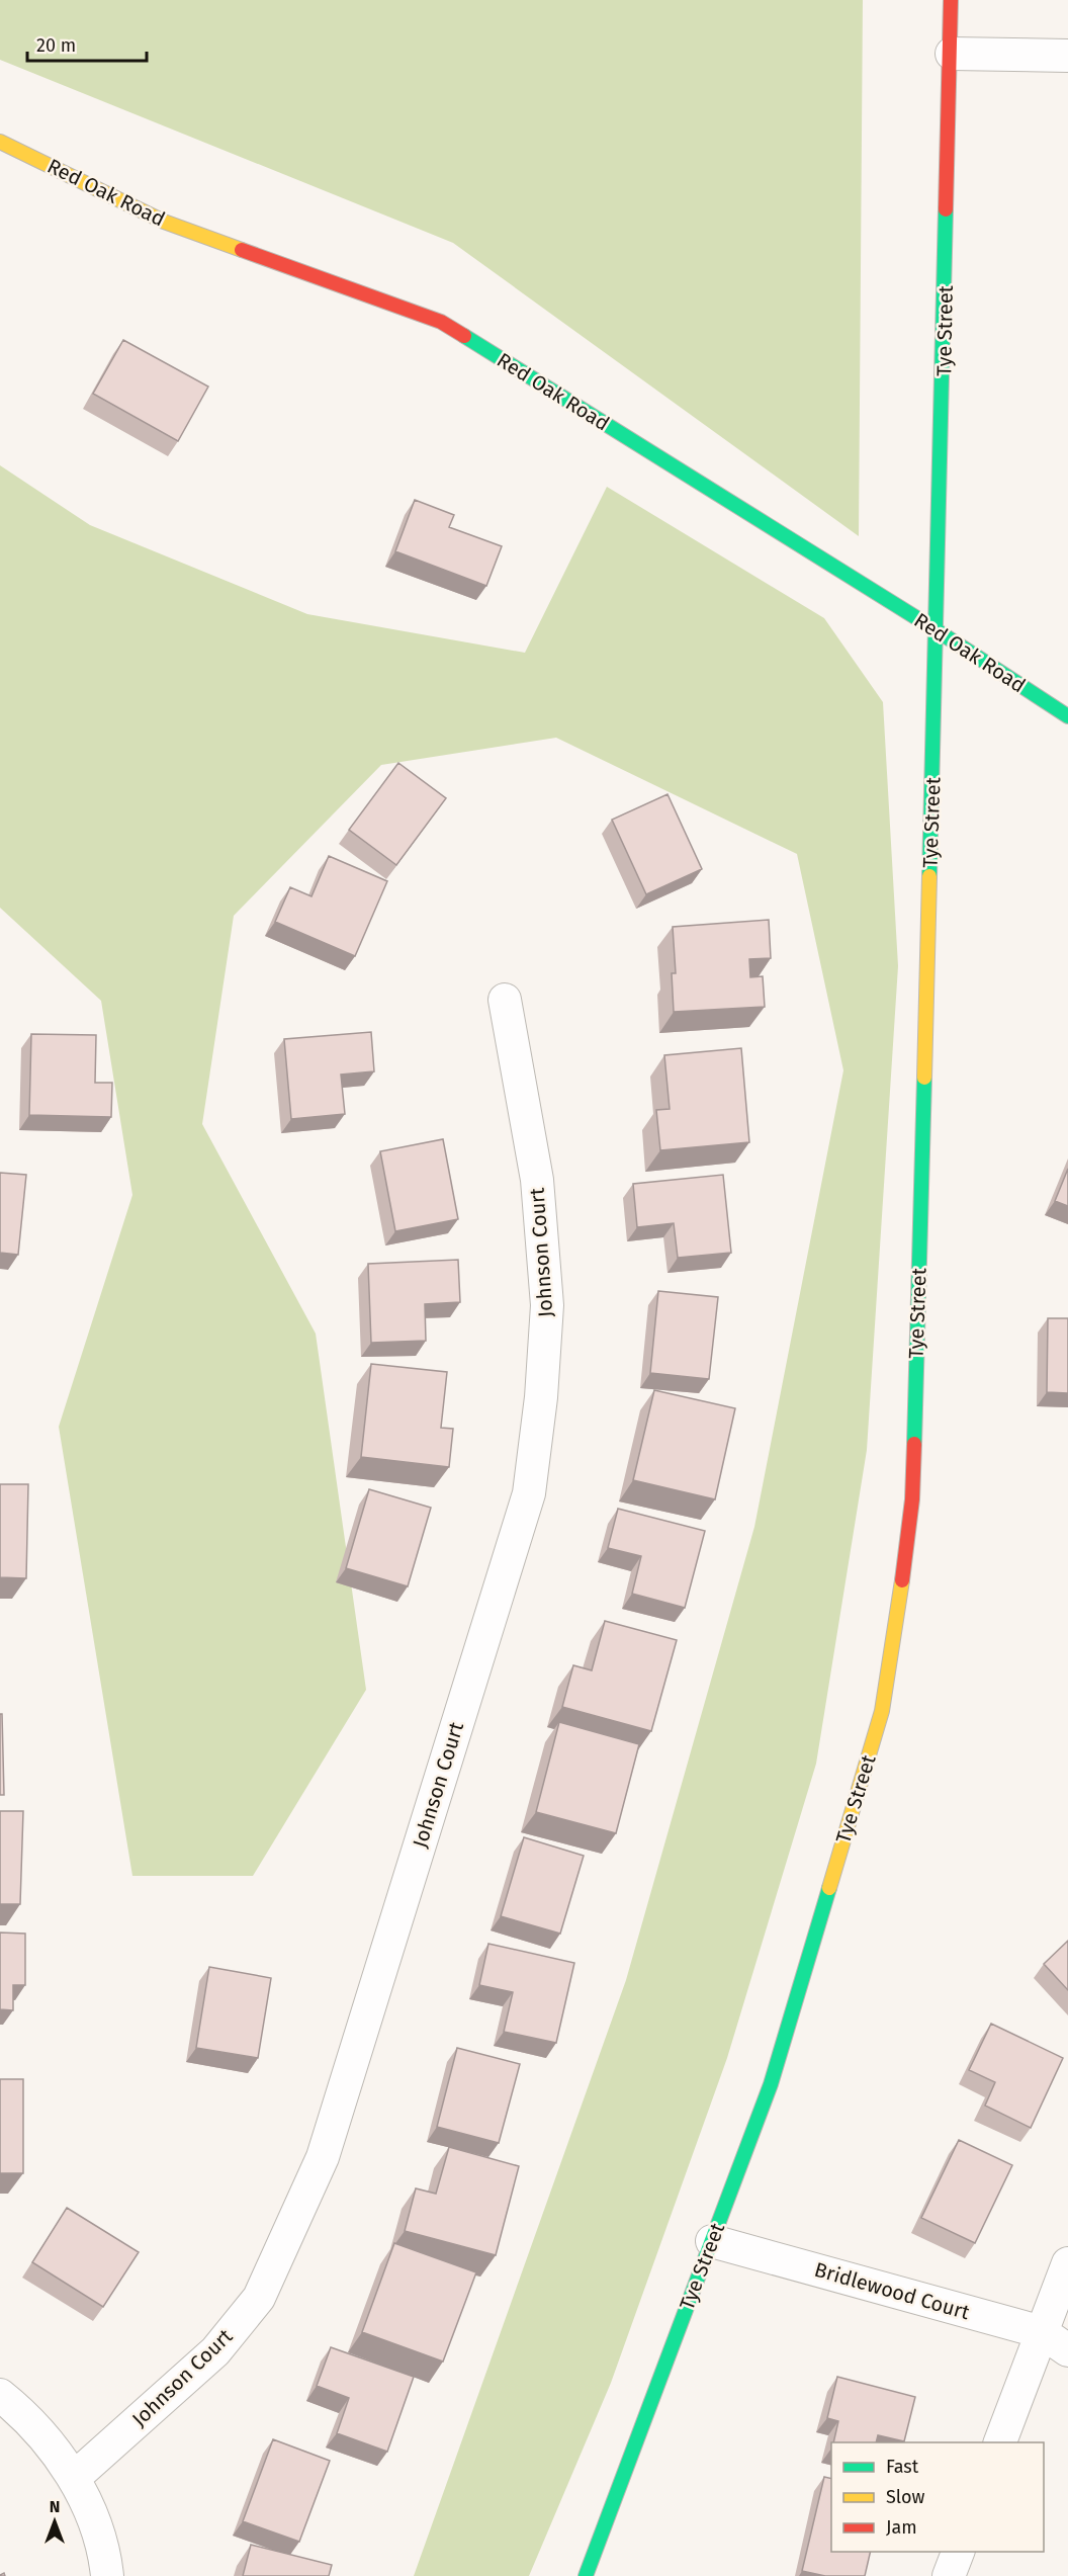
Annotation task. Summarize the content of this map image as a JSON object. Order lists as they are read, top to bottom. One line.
{"streets":{"street":["Red Oak Road","Tye Street","Johnson Court","Bridlewood Court"]},"crossings":[["Red Oak Road","Tye Street"],["Tye Street","Bridlewood Court"]],"legend":["Fast","Slow","Jam"],"scale_bar":"20 m","north":"top"}
